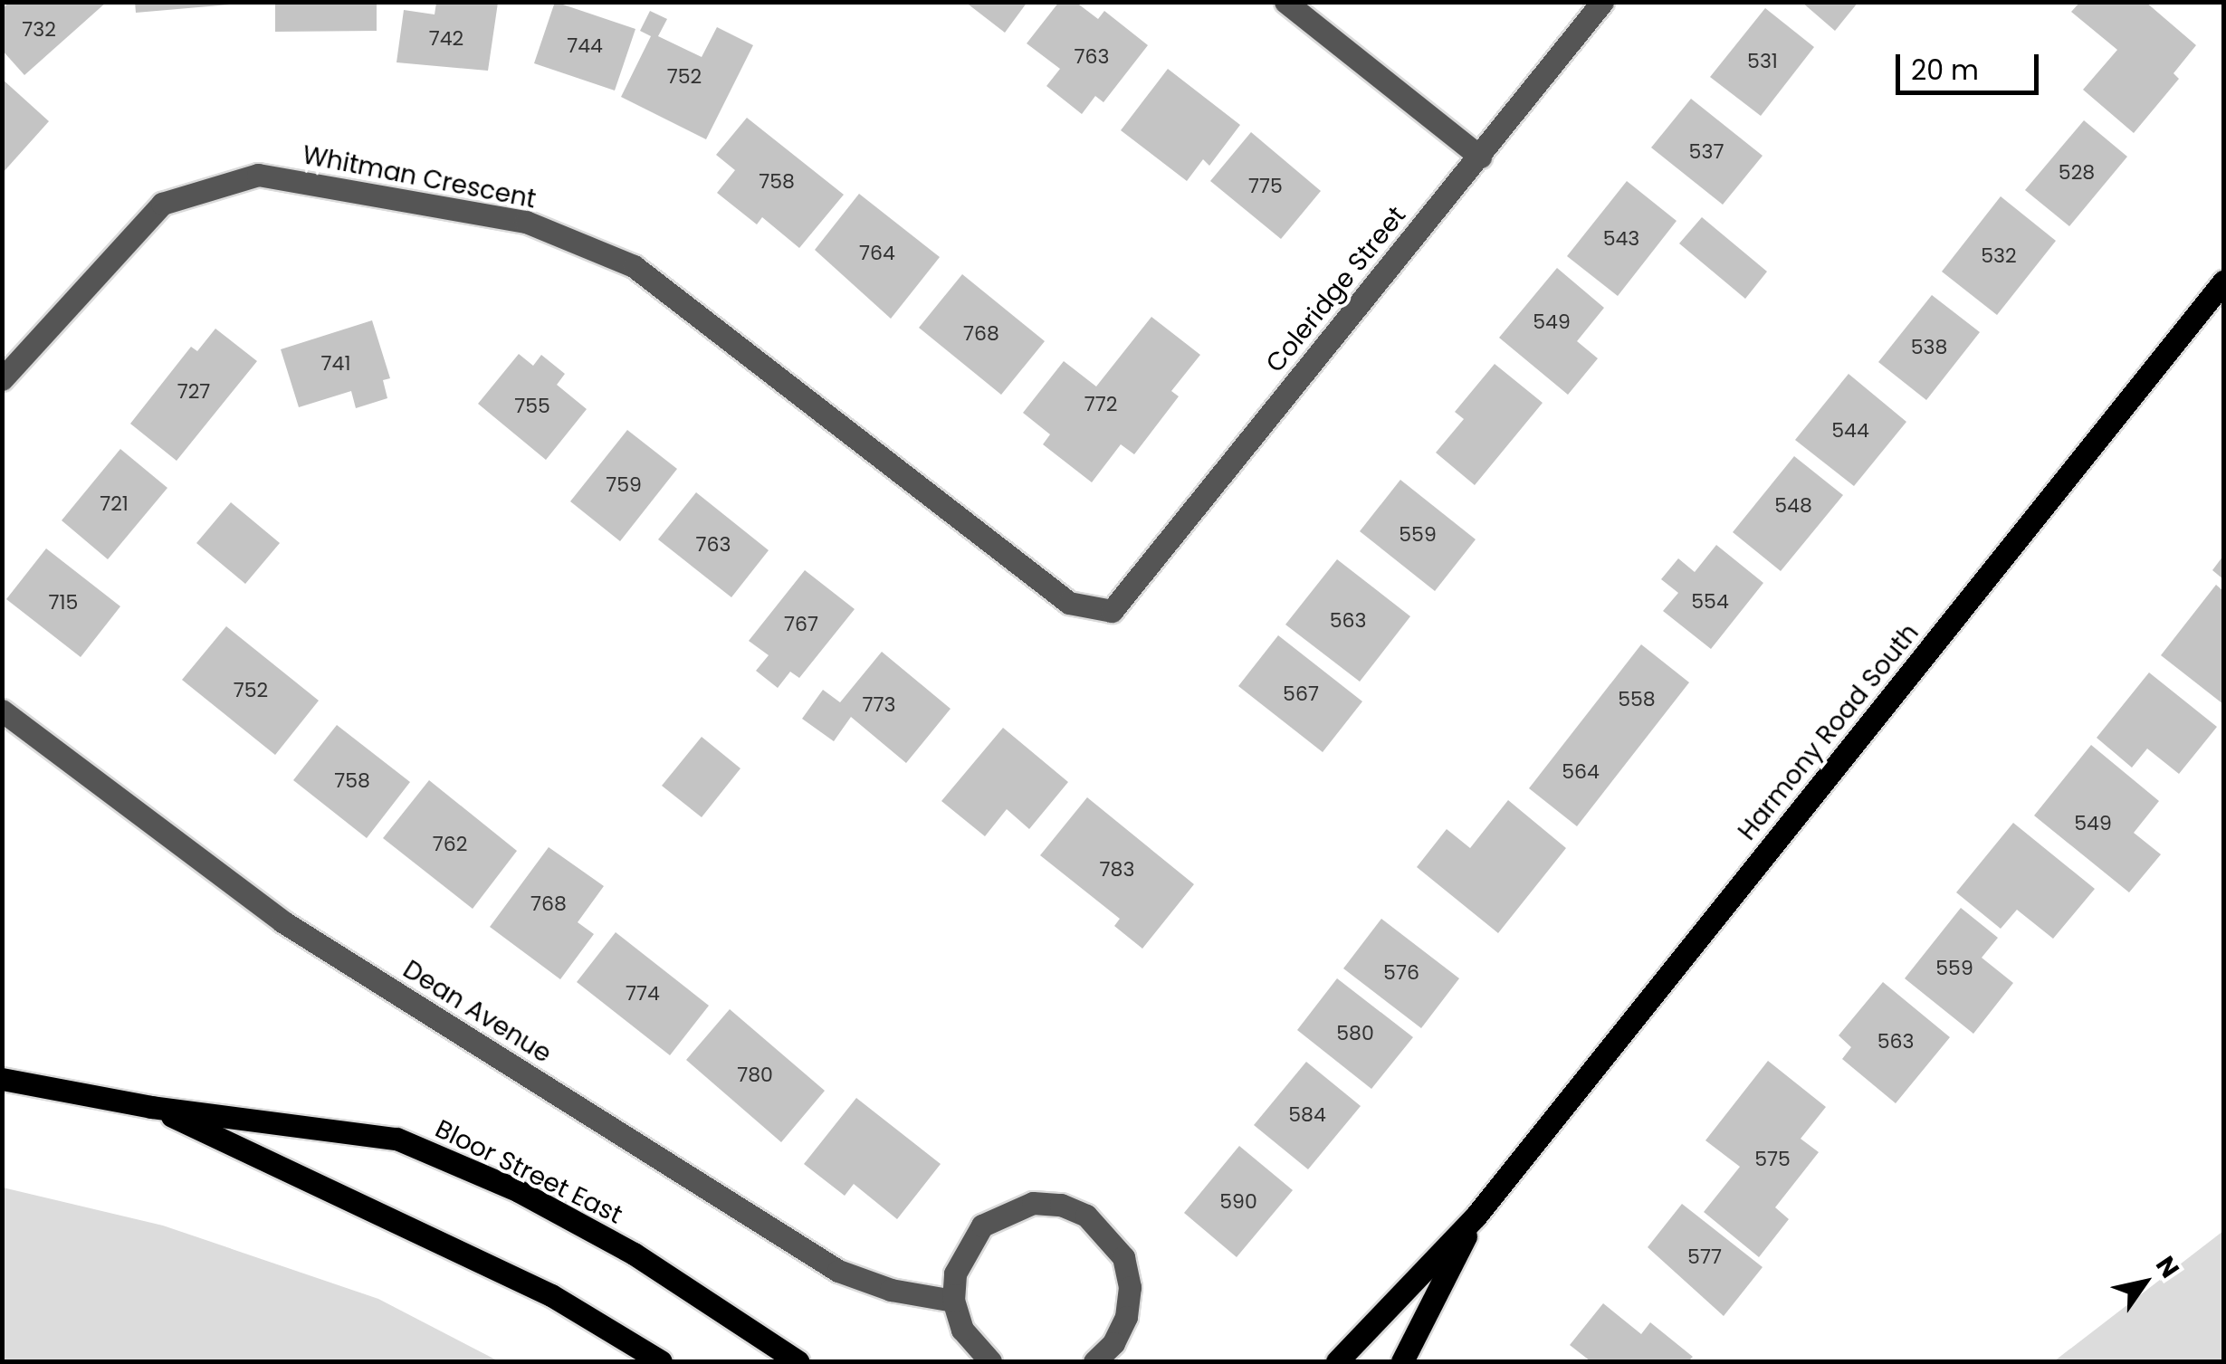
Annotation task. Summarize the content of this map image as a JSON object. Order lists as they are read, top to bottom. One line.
{"streets":{"main road":["Harmony Road South","Bloor Street East"],"street":["Whitman Crescent","Coleridge Street","Dean Avenue"]},"crossings":[["Whitman Crescent","Coleridge Street"]],"house_numbers":["732","742","744","763","531","752","537","528","758","775","543","764","532","549","768","538","741","727","772","755","544","759","721","548","559","763","554","715","563","767","752","567","558","773","564","758","549","762","783","768","559","576","774","580","563","780","584","575","590","577"],"scale_bar":"20 m","north":"top right"}
